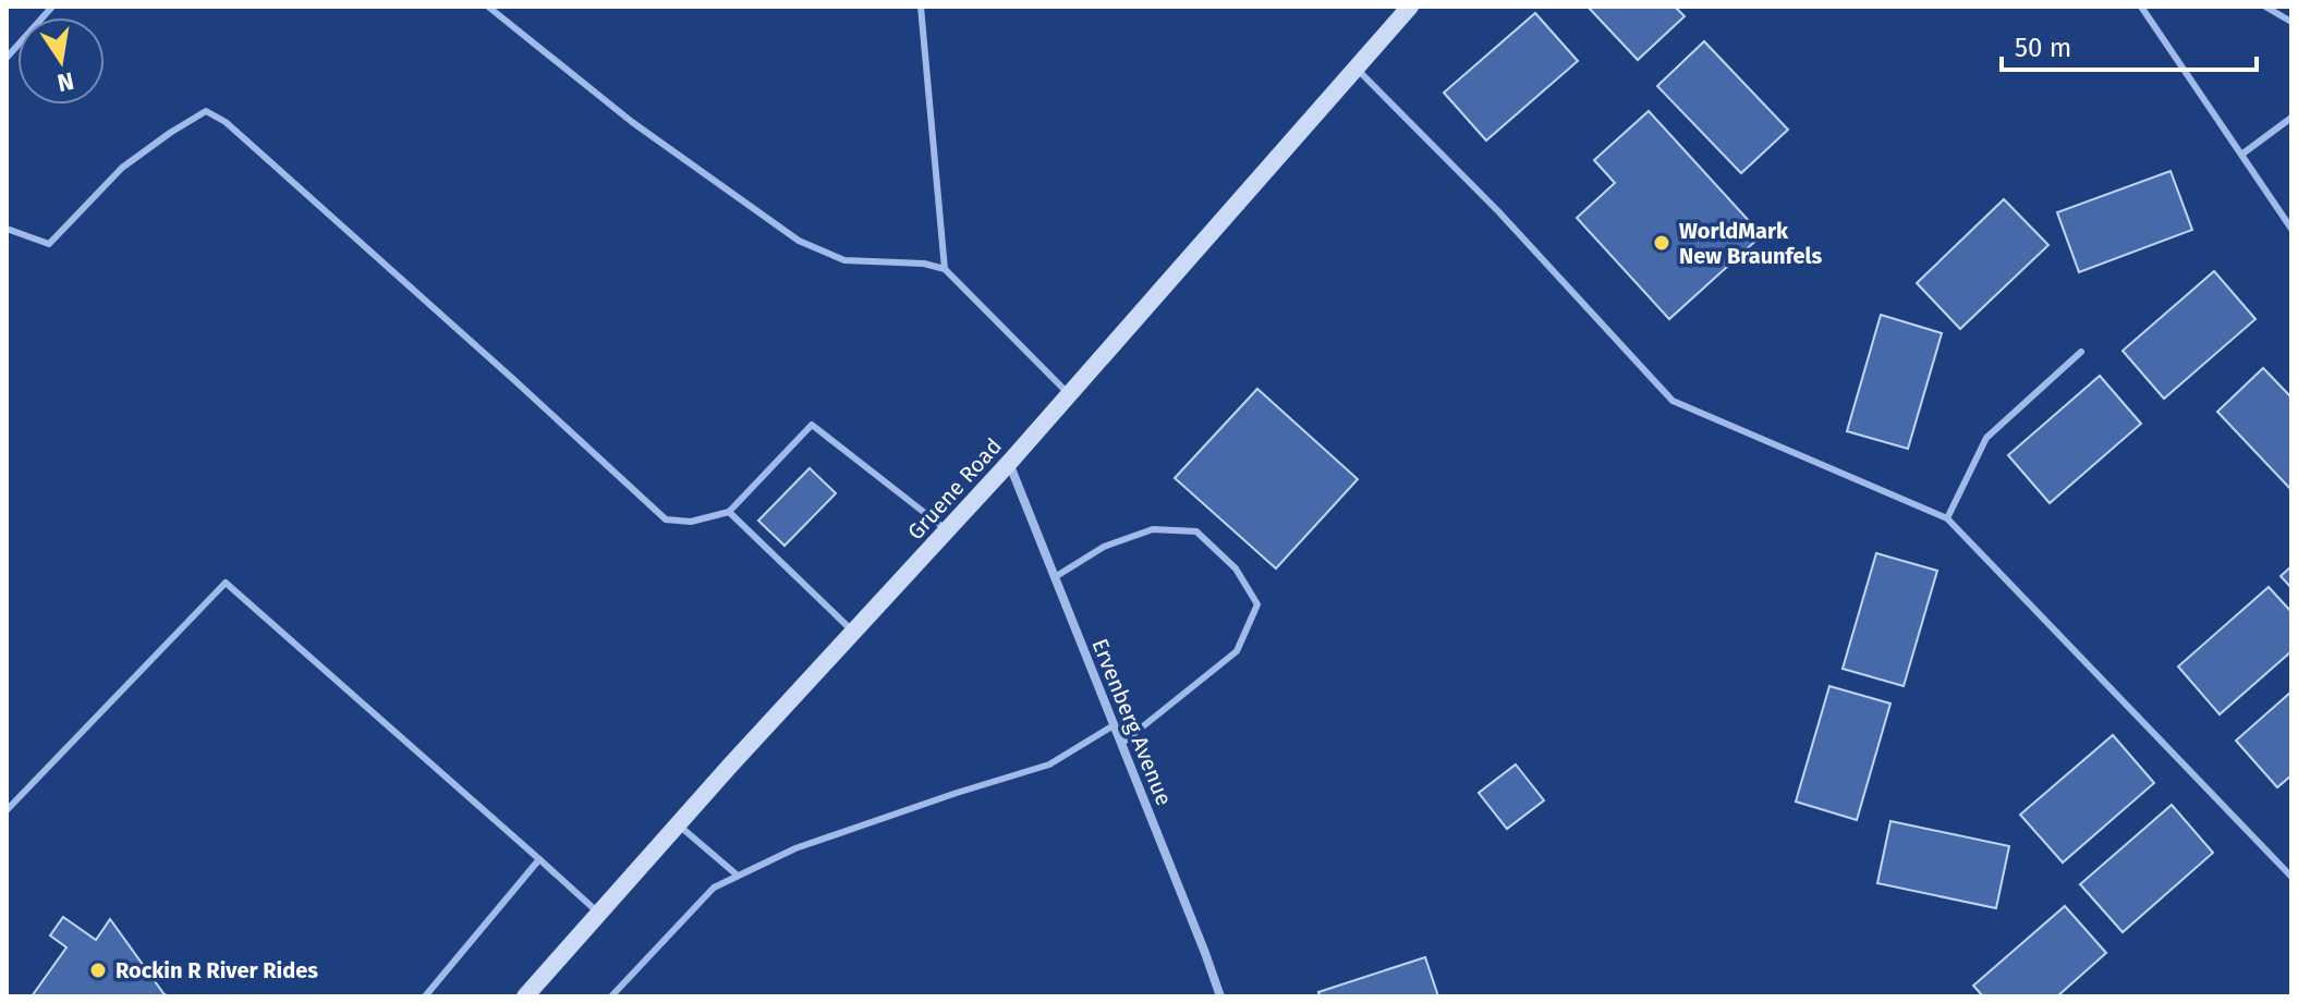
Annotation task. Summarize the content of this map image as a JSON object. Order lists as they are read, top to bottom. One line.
{"streets":{"street":["Gruene Road","Ervenberg Avenue"]},"crossings":[["Gruene Road","Ervenberg Avenue"]],"places":["WorldMark New Braunfels","Rockin R River Rides"],"scale_bar":"50 m","north":"bottom"}
